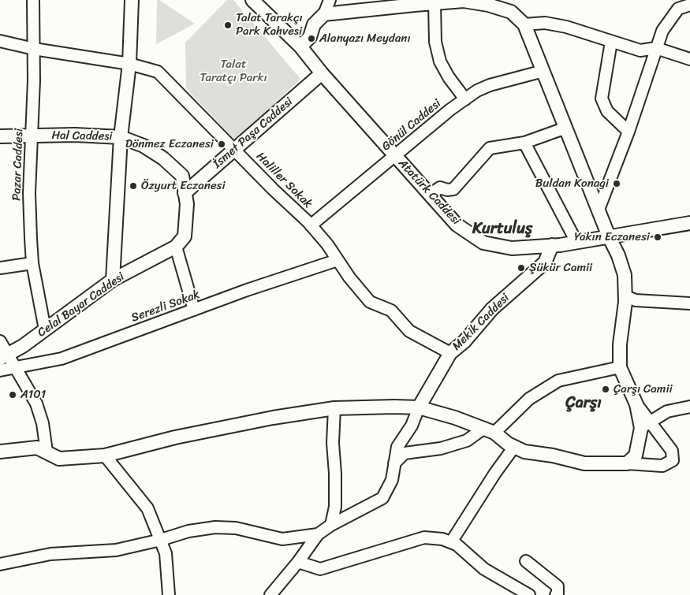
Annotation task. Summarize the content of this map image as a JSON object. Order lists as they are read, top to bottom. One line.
{"streets":{"street":["Gönül Caddesi","İsmet Paşa Caddesi","Hal Caddesi","Pazar Caddesi","Haliller Sokak","Atatürk Caddesi","Celal Bayar Caddesi","Serezli Sokak","Mekik Caddesi"]},"crossings":[["Gönül Caddesi","Haliller Sokak"],["Gönül Caddesi","Atatürk Caddesi"],["İsmet Paşa Caddesi","Hal Caddesi"],["İsmet Paşa Caddesi","Haliller Sokak"],["İsmet Paşa Caddesi","Atatürk Caddesi"],["Hal Caddesi","Pazar Caddesi"],["Pazar Caddesi","Haliller Sokak"],["Pazar Caddesi","Celal Bayar Caddesi"],["Haliller Sokak","Serezli Sokak"],["Haliller Sokak","Mekik Caddesi"],["Atatürk Caddesi","Mekik Caddesi"]],"districts":["Kurtuluş","Çarşı"],"parks":["Talat Taratçı Parkı"],"places":["Talat Tarakçı Park Kahvesi","Alanyazı Meydanı","Dönmez Eczanesi","Buldan Konagi","Özyurt Eczanesi","Yakın Eczanesi","Şükür Camii","Çarşı Camii","A101"]}
